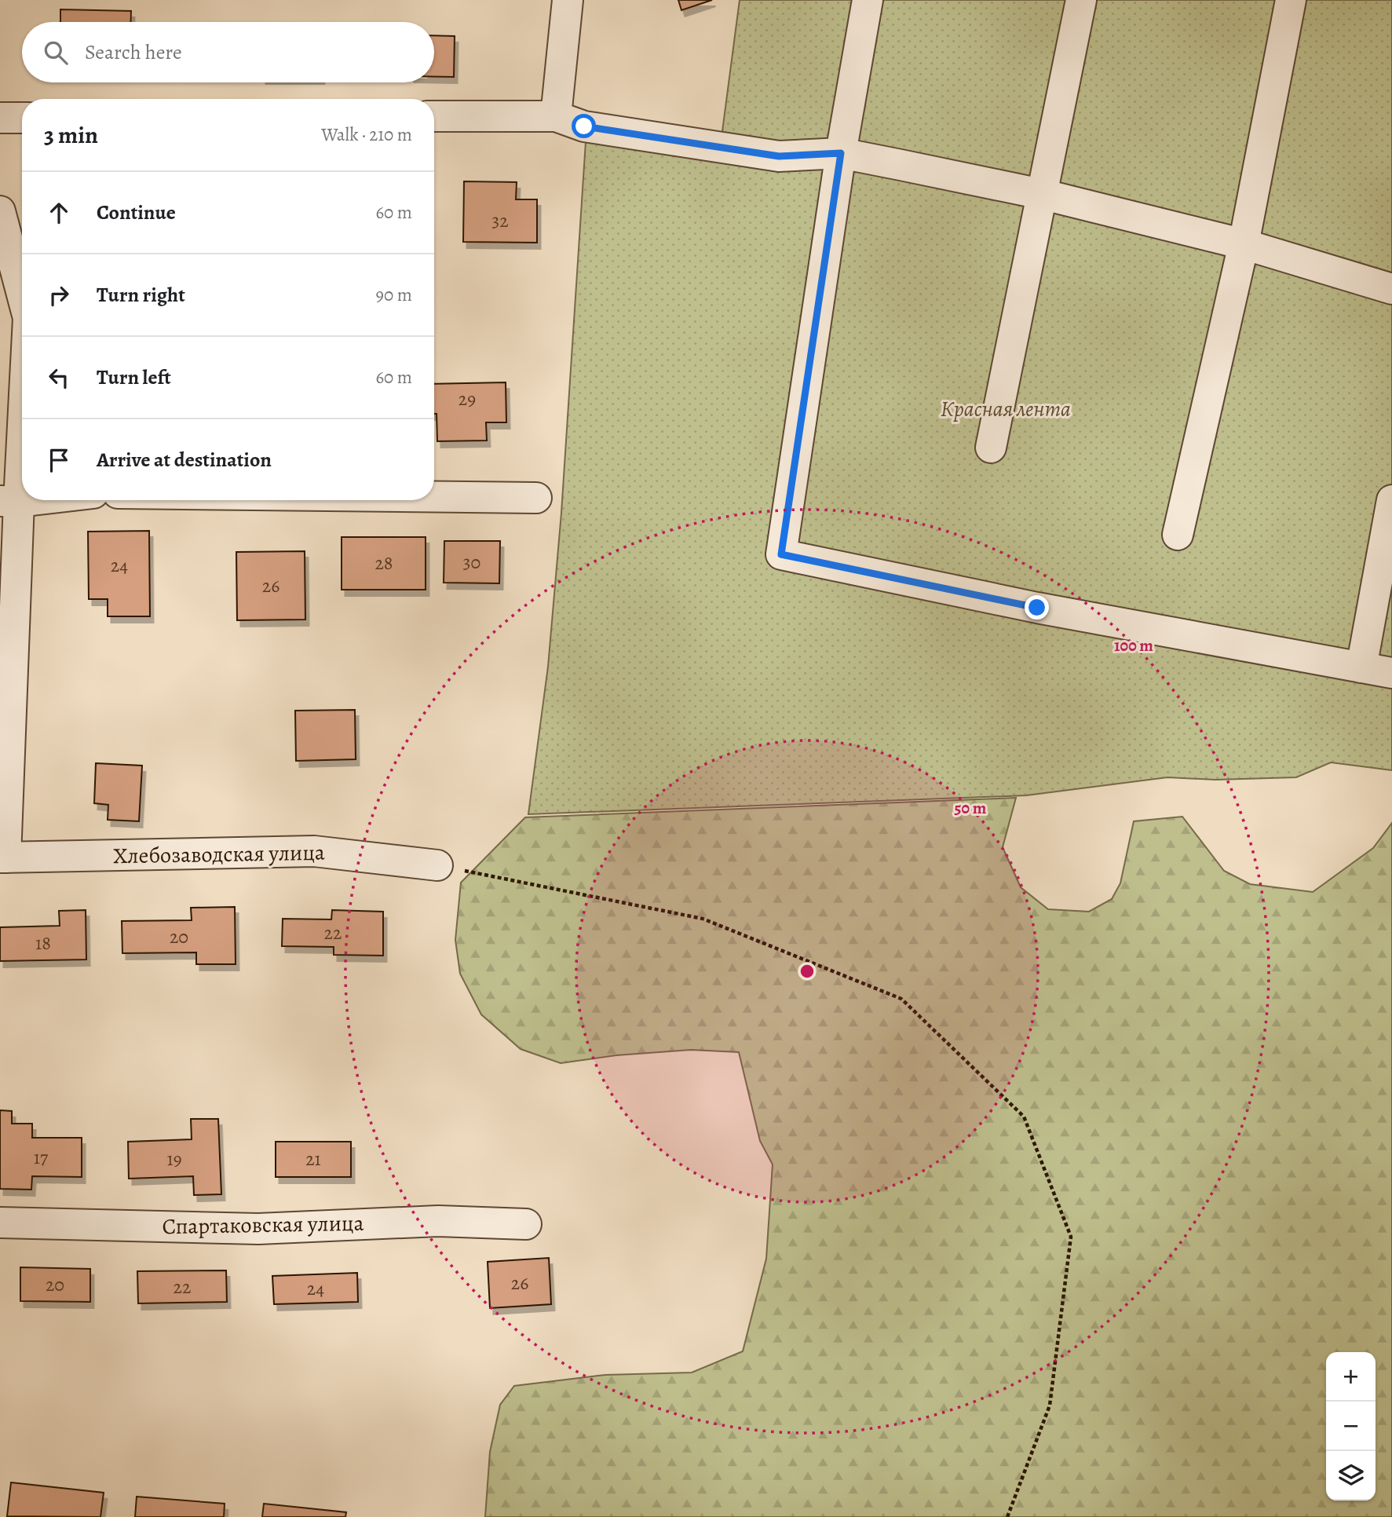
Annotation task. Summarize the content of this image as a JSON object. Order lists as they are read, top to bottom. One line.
{"streets":{"street":["Хлебозаводская улица","Спартаковская улица"]},"parks":["Красная лента"],"house_numbers":["32","29","30","28","24","26","22","20","18","17","19","21","26","20","22","24"],"page":{"search":"Search here","heading":["3 min","Walk · 210 m"],"list":[["Continue","60 m"],["Turn right","90 m"],["Turn left","60 m"],"Arrive at destination"],"map_buttons":["+","−"]},"rings":["100 m","50 m"]}
